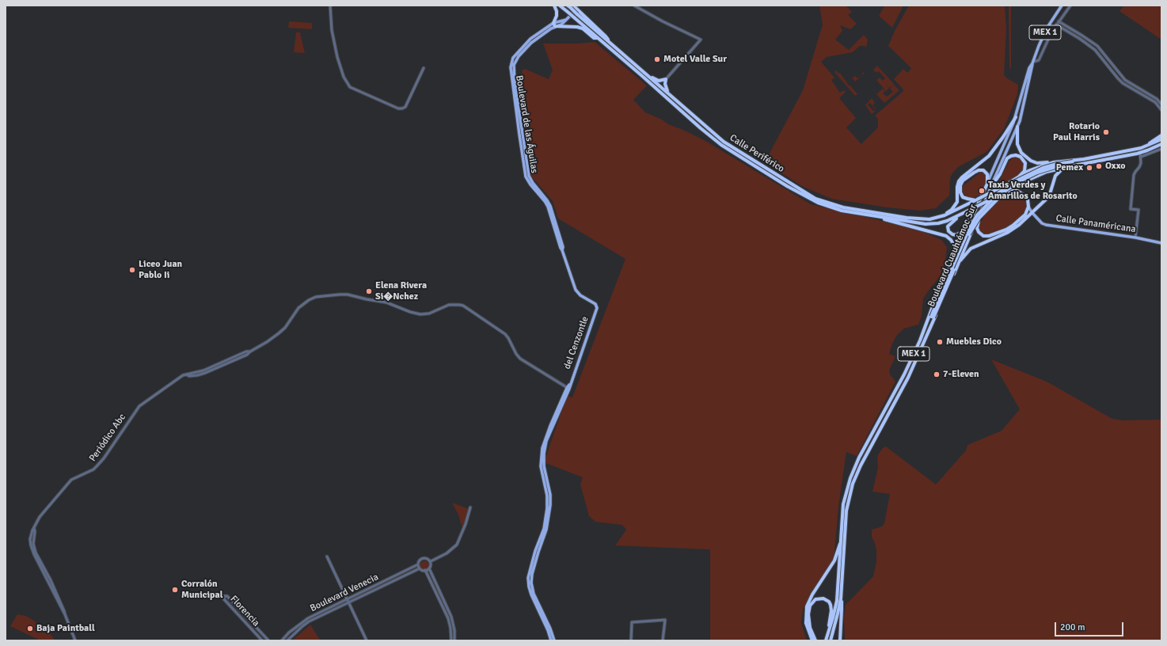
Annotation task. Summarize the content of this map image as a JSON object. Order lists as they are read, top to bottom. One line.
{"streets":{"highway":["MEX 1","Calle Periférico","Boulevard Cuauhtémoc Sur"],"main road":["Boulevard de las Águilas","Calle Panaméricana","del Cenzontle"],"street":["Periódico Abc","Boulevard Venecia","Florencia"]},"crossings":[["MEX 1","Boulevard Cuauhtémoc Sur"],["Boulevard de las Águilas","del Cenzontle"],["del Cenzontle","Periódico Abc"]],"places":["Motel Valle Sur","Rotario Paul Harris","Oxxo","Pemex","Taxis Verdes y Amarillos de Rosarito","Liceo Juan Pablo Ii","Elena Rivera Si�Nchez","Muebles Dico","7-Eleven","Corralón Municipal","Baja Paintball"],"scale_bar":"200 m"}
